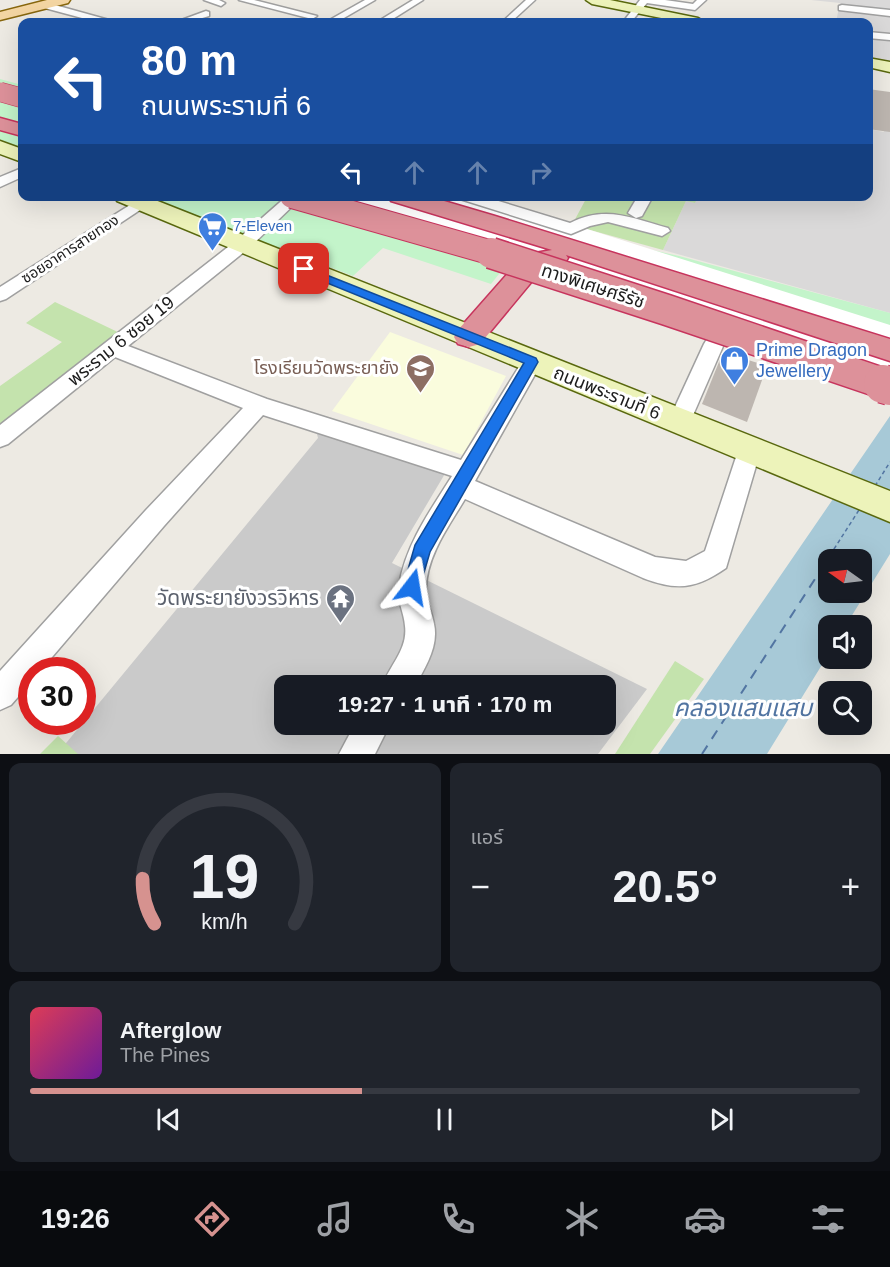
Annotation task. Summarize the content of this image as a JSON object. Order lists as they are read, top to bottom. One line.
{"streets":{"highway":["ทางพิเศษศรีรัช"],"main road":["ถนนพระรามที่ 6"],"street":["ซอยอาคารสายทอง","พระราม 6 ซอย 19"]},"crossings":[["พระราม 6 ซอย 19","ถนนพระรามที่ 6"]],"water":["คลองแสนแสบ"],"places":{"supermarket":["7-Eleven"],"shop":["Prime Dragon Jewellery"],"school or university":["โรงเรียนวัดพระยายัง"],"temple":["วัดพระยายังวรวิหาร"]},"north":"left","page":{"turn":["80 m","ถนนพระรามที่ 6"],"limit":"30","trip":"19:27 · 1 นาที · 170 m","tile":"แอร์","heat":["−","20.5°","+"],"song":["Afterglow","The Pines"],"tabs":"19:26","gauge":["19","km/h"]}}
